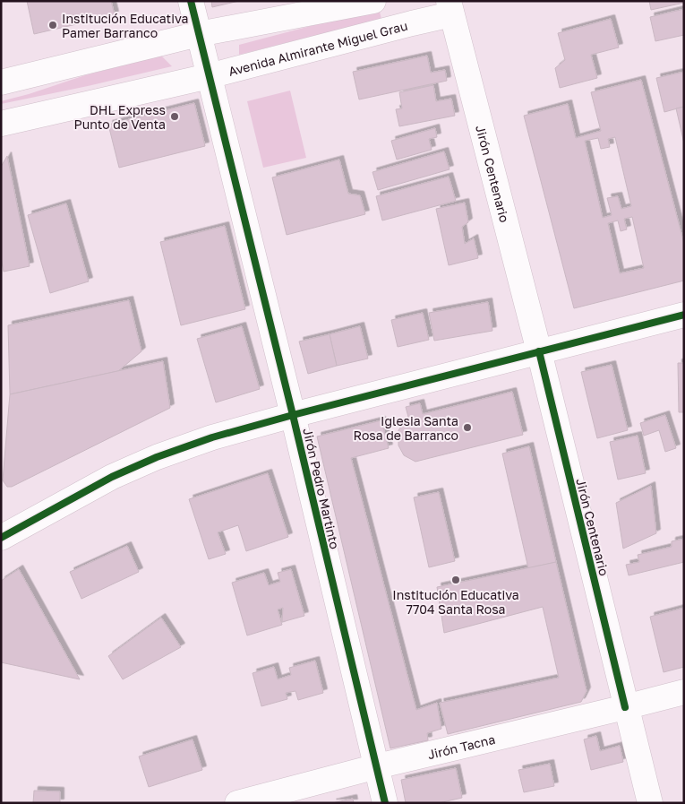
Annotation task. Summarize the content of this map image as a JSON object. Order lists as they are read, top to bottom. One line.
{"streets":{"main road":["Avenida Almirante Miguel Grau","Jirón Centenario","Jirón Pedro Martinto","Jirón Tacna"]},"crossings":[["Avenida Almirante Miguel Grau","Jirón Centenario"],["Avenida Almirante Miguel Grau","Jirón Pedro Martinto"],["Jirón Centenario","Jirón Tacna"],["Jirón Pedro Martinto","Jirón Tacna"]],"places":["Institución Educativa Pamer Barranco","DHL Express Punto de Venta","Iglesia Santa Rosa de Barranco","Institución Educativa 7704 Santa Rosa"]}
